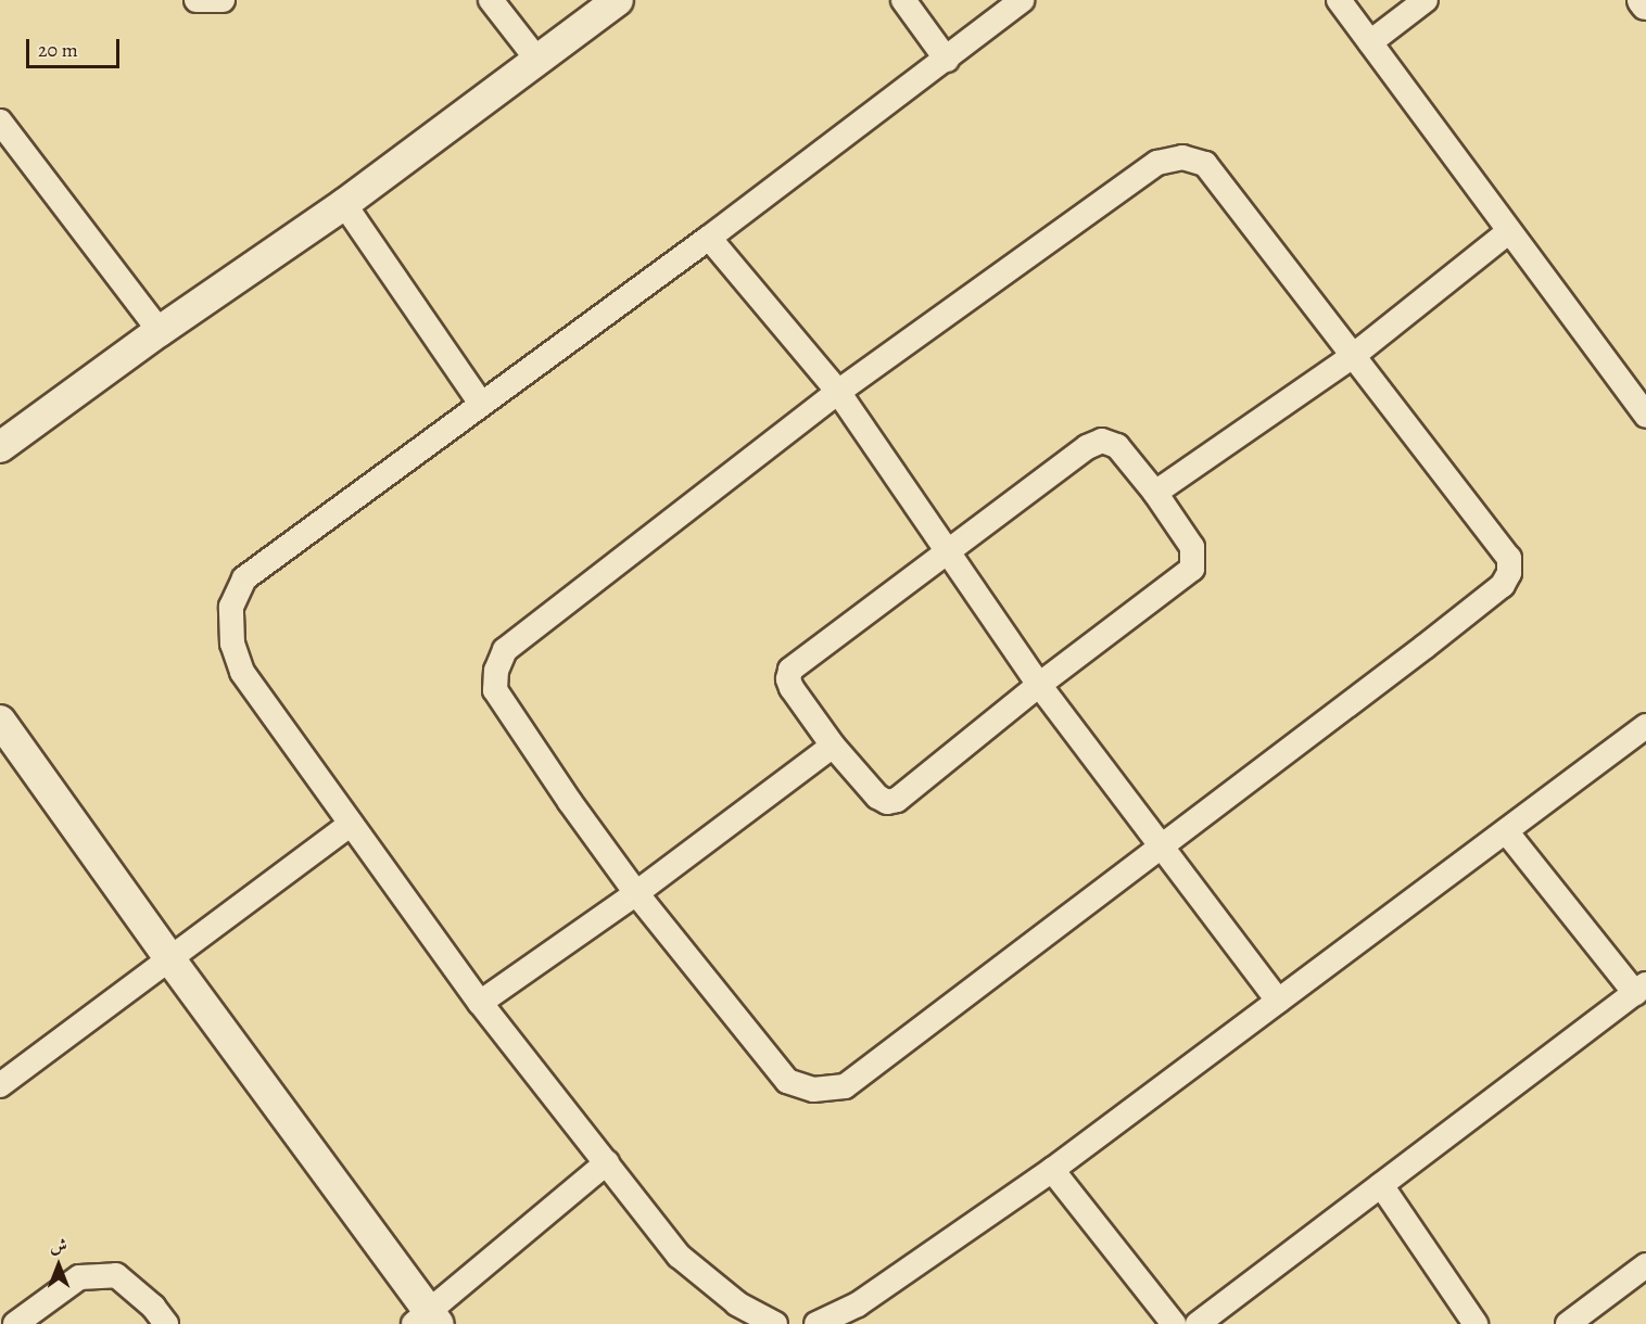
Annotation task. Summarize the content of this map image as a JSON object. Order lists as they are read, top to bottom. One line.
{"scale_bar":"20 m","north":"top"}
